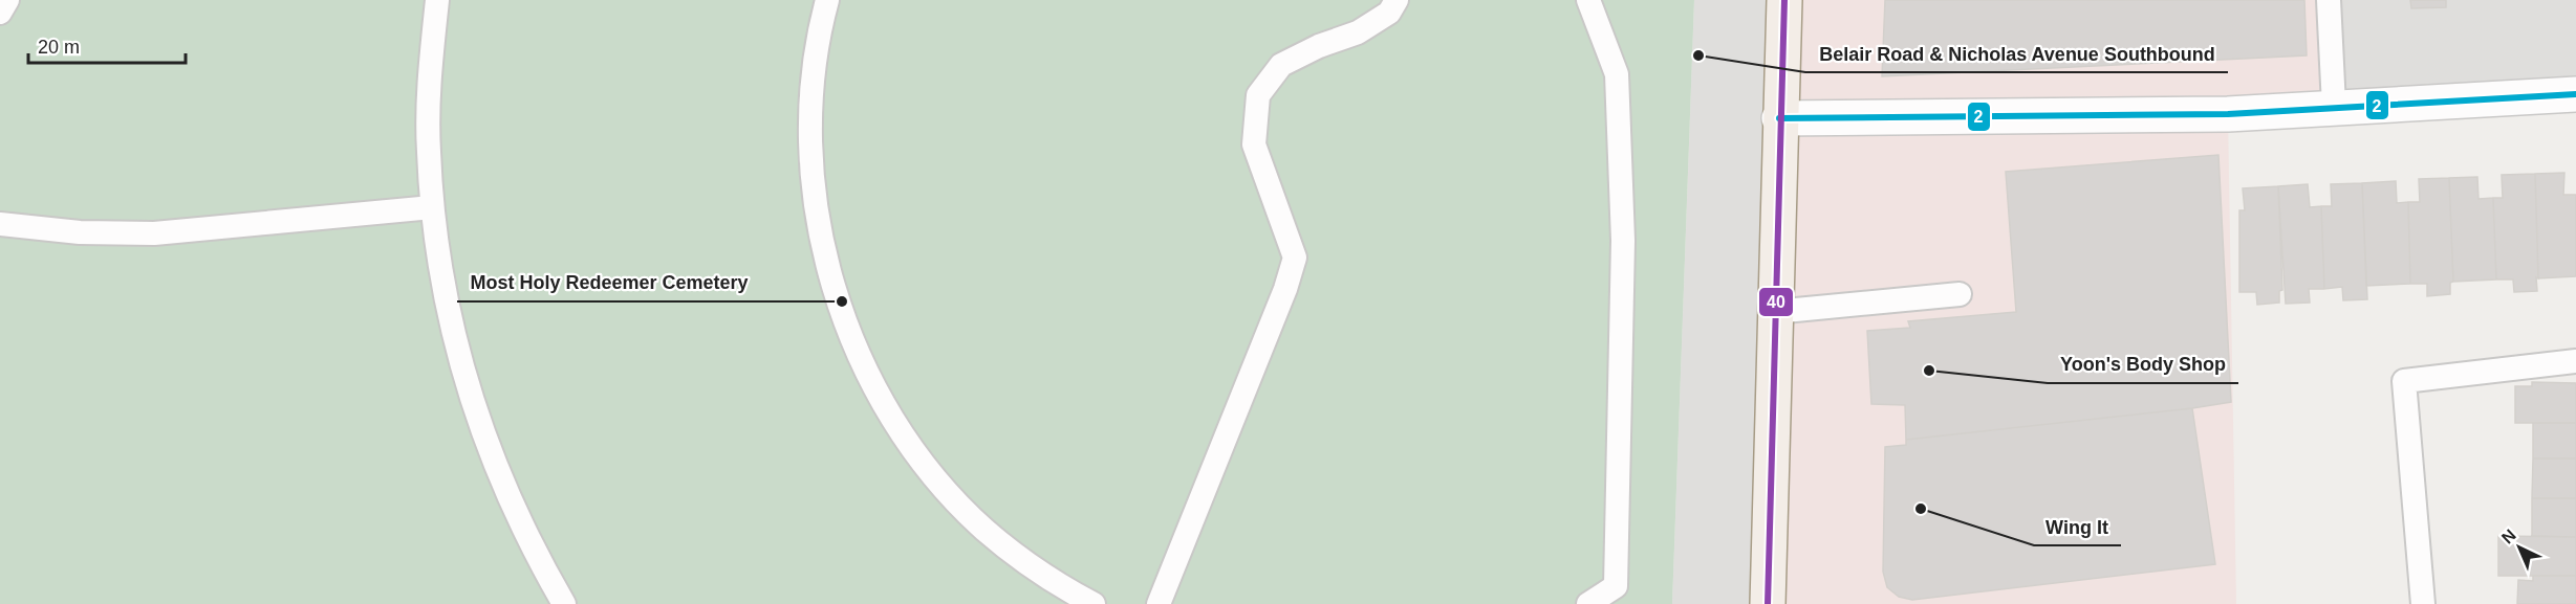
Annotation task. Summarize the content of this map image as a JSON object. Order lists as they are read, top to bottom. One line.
{"places":["Belair Road & Nicholas Avenue Southbound","Most Holy Redeemer Cemetery","Yoon's Body Shop","Wing It"],"lines":["transit line 40","transit line 2"],"scale_bar":"20 m","north":"top left"}
